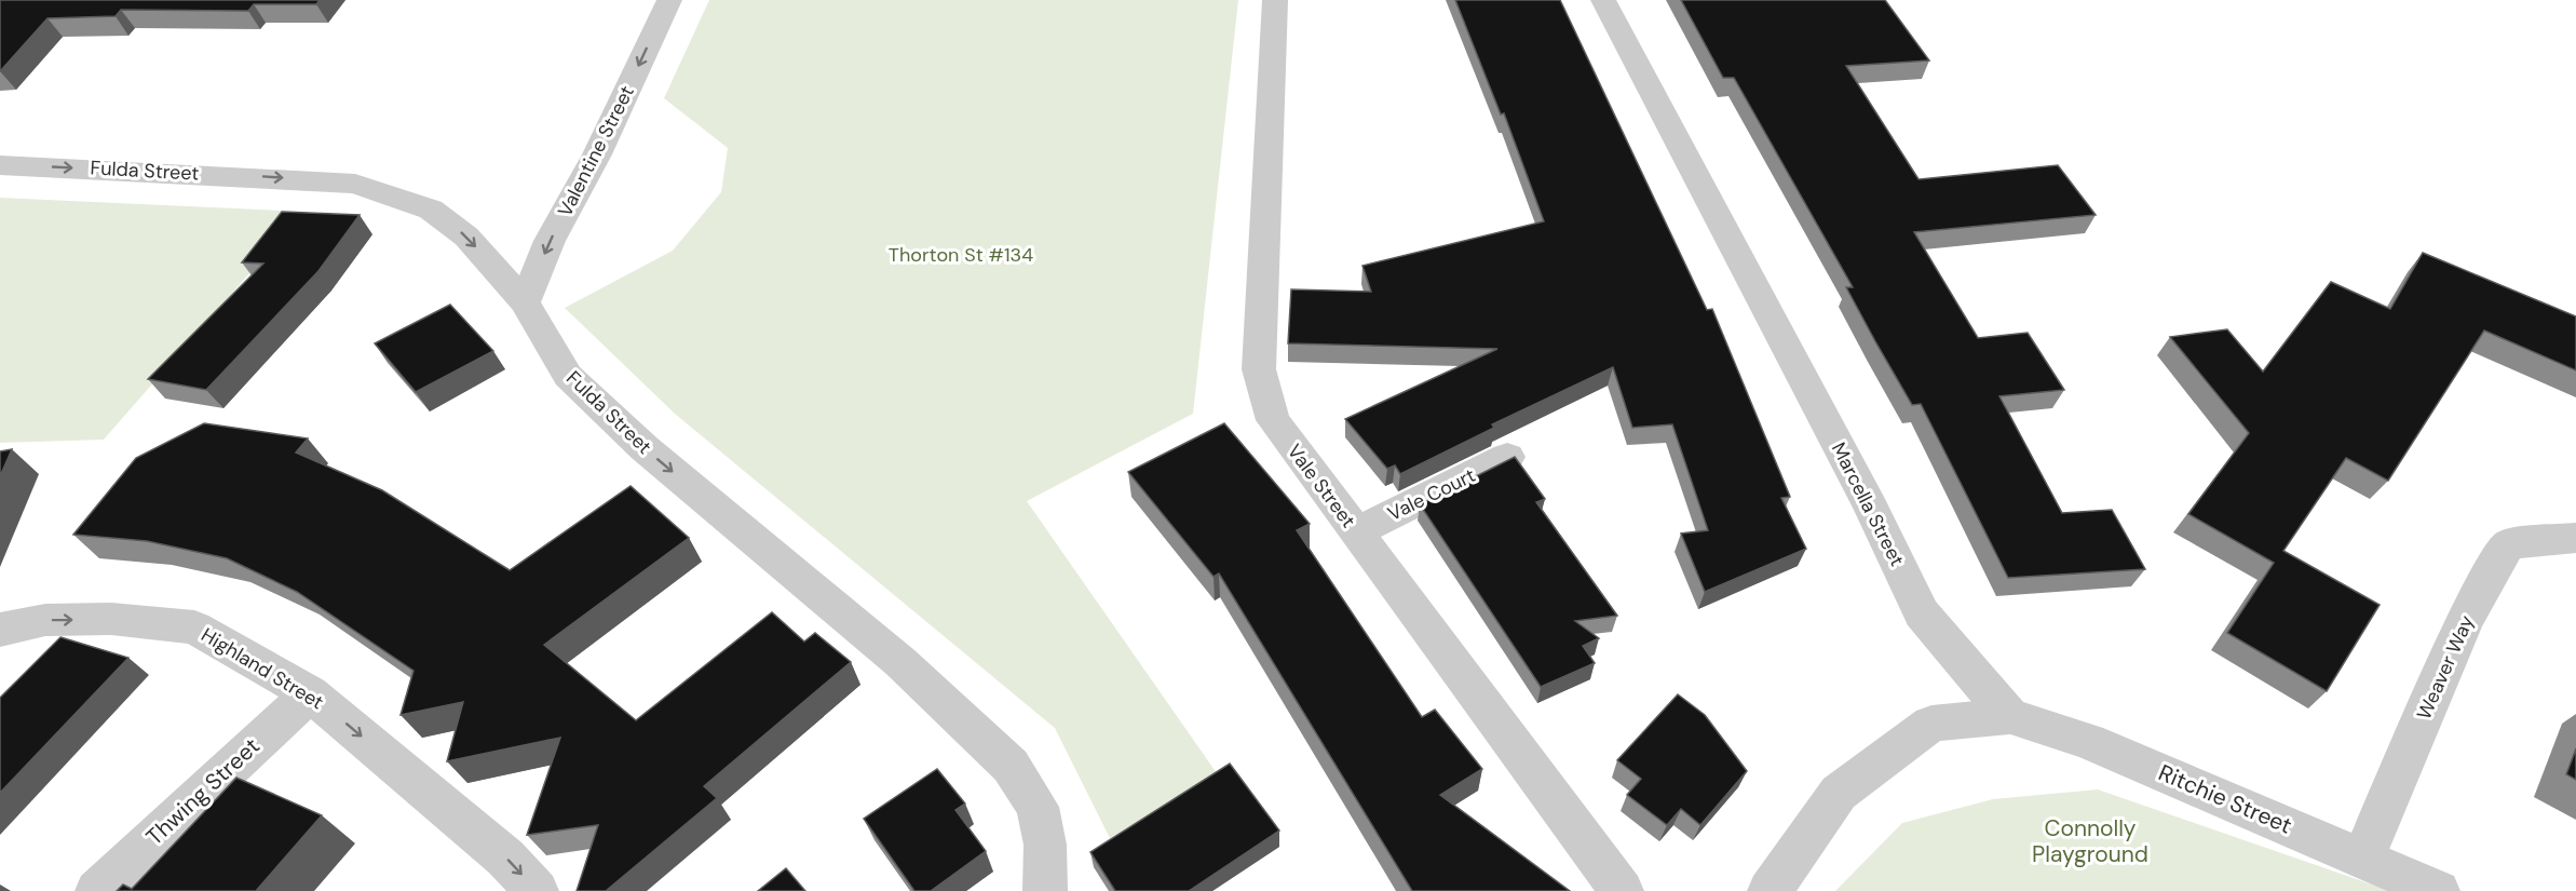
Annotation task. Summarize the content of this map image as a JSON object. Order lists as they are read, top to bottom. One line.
{"streets":{"street":["Valentine Street","Fulda Street","Vale Street","Vale Court","Marcella Street","Weaver Way","Highland Street","Thwing Street","Ritchie Street"]},"crossings":[["Valentine Street","Fulda Street"],["Vale Street","Vale Court"],["Marcella Street","Ritchie Street"],["Weaver Way","Ritchie Street"],["Highland Street","Thwing Street"]],"one_way":["Valentine Street","Fulda Street","Highland Street"],"parks":["Thorton St #134","Connolly Playground"]}
